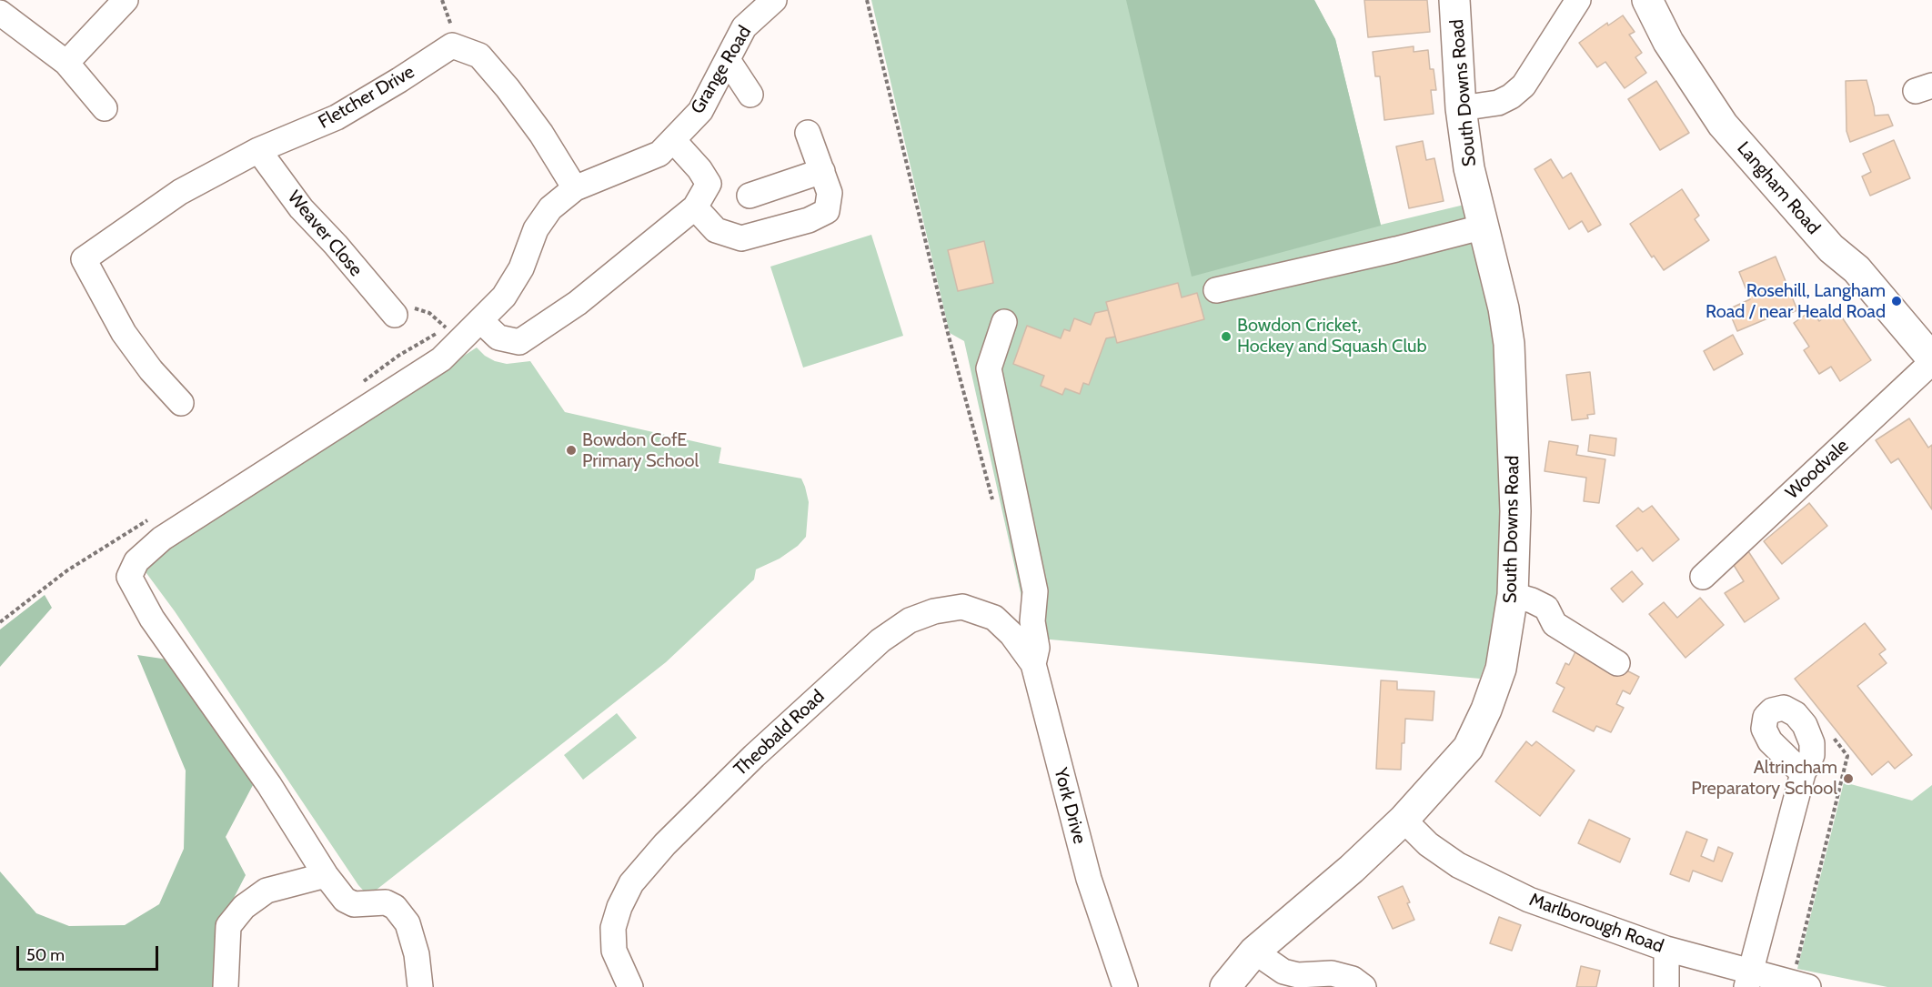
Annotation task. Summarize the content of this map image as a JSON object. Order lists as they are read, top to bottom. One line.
{"streets":{"main road":["South Downs Road","Langham Road"],"street":["Grange Road","Fletcher Drive","Weaver Close","Woodvale","Theobald Road","York Drive","Marlborough Road"]},"crossings":[["South Downs Road","Marlborough Road"],["Fletcher Drive","Weaver Close"],["Langham Road","Woodvale"],["Theobald Road","York Drive"]],"places":["Rosehill, Langham Road / near Heald Road","Bowdon Cricket, Hockey and Squash Club","Bowdon CofE Primary School","Altrincham Preparatory School"],"scale_bar":"50 m"}
